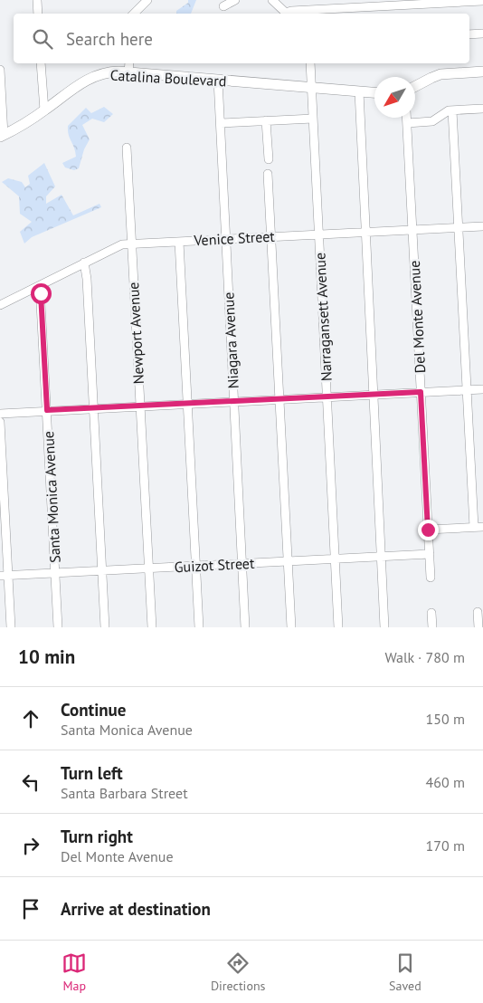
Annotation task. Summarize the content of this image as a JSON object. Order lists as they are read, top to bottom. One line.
{"streets":{"main road":["Catalina Boulevard"],"street":["Venice Street","Narragansett Avenue","Del Monte Avenue","Newport Avenue","Niagara Avenue","Santa Monica Avenue","Guizot Street"]},"crossings":[["Catalina Boulevard","Narragansett Avenue"],["Catalina Boulevard","Niagara Avenue"],["Venice Street","Narragansett Avenue"],["Venice Street","Del Monte Avenue"],["Venice Street","Newport Avenue"],["Venice Street","Niagara Avenue"],["Venice Street","Santa Monica Avenue"],["Narragansett Avenue","Guizot Street"],["Del Monte Avenue","Guizot Street"],["Newport Avenue","Guizot Street"],["Niagara Avenue","Guizot Street"],["Santa Monica Avenue","Guizot Street"]],"north":"bottom left","page":{"search":"Search here","heading":["10 min","Walk · 780 m"],"list":[["Continue","Santa Monica Avenue","150 m"],["Turn left","Santa Barbara Street","460 m"],["Turn right","Del Monte Avenue","170 m"],"Arrive at destination"],"nav":["Map","Directions","Saved"]}}
